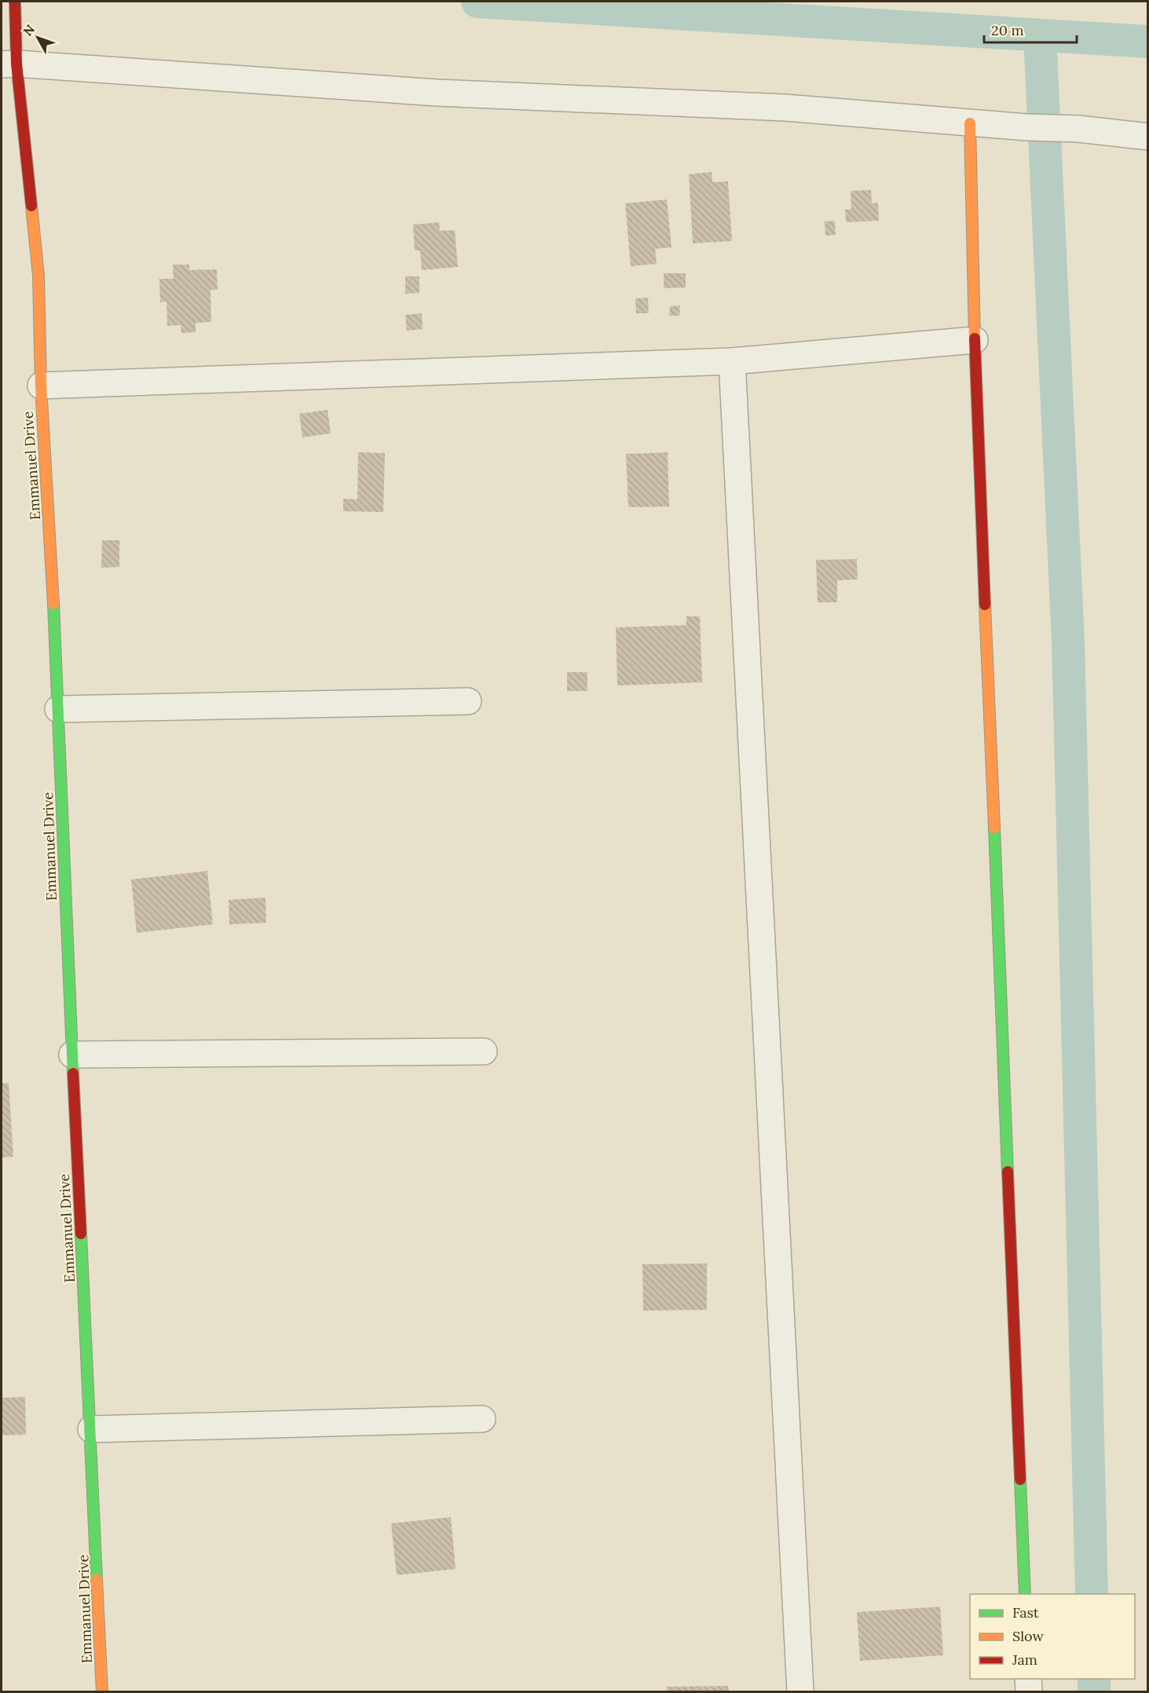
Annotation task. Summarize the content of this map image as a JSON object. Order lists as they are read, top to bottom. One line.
{"streets":{"street":["Emmanuel Drive"]},"legend":["Fast","Slow","Jam"],"scale_bar":"20 m","north":"top left"}
